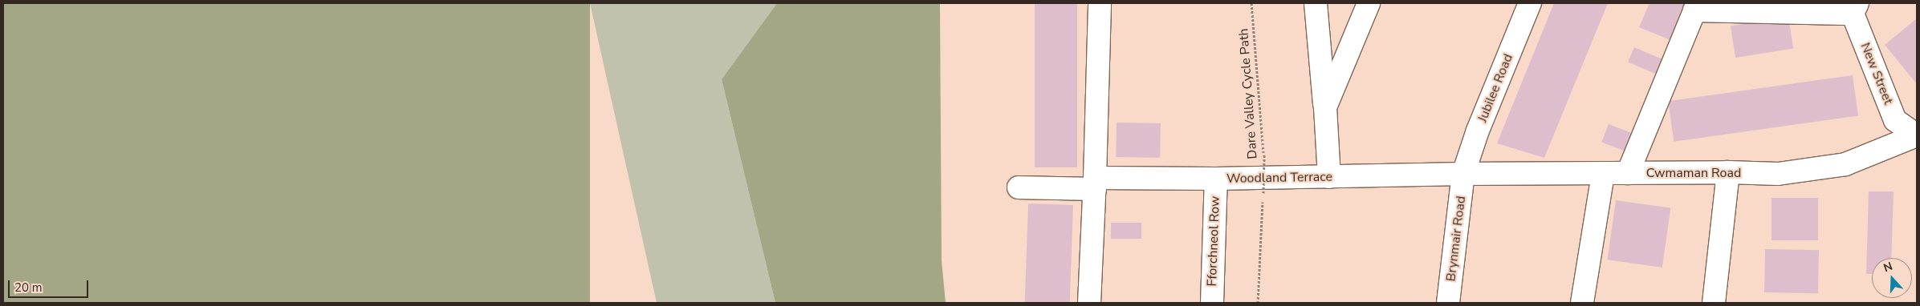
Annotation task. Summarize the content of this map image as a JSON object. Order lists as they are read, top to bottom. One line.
{"streets":{"street":["New Street","Jubilee Road","Cwmaman Road","Woodland Terrace","Brynmair Road","Fforchneol Row"],"path":["Dare Valley Cycle Path"]},"crossings":[["New Street","Cwmaman Road"],["Jubilee Road","Cwmaman Road"],["Jubilee Road","Woodland Terrace"],["Jubilee Road","Brynmair Road"],["Cwmaman Road","Woodland Terrace"],["Cwmaman Road","Brynmair Road"],["Woodland Terrace","Brynmair Road"],["Woodland Terrace","Fforchneol Row"]],"scale_bar":"20 m","north":"top"}
